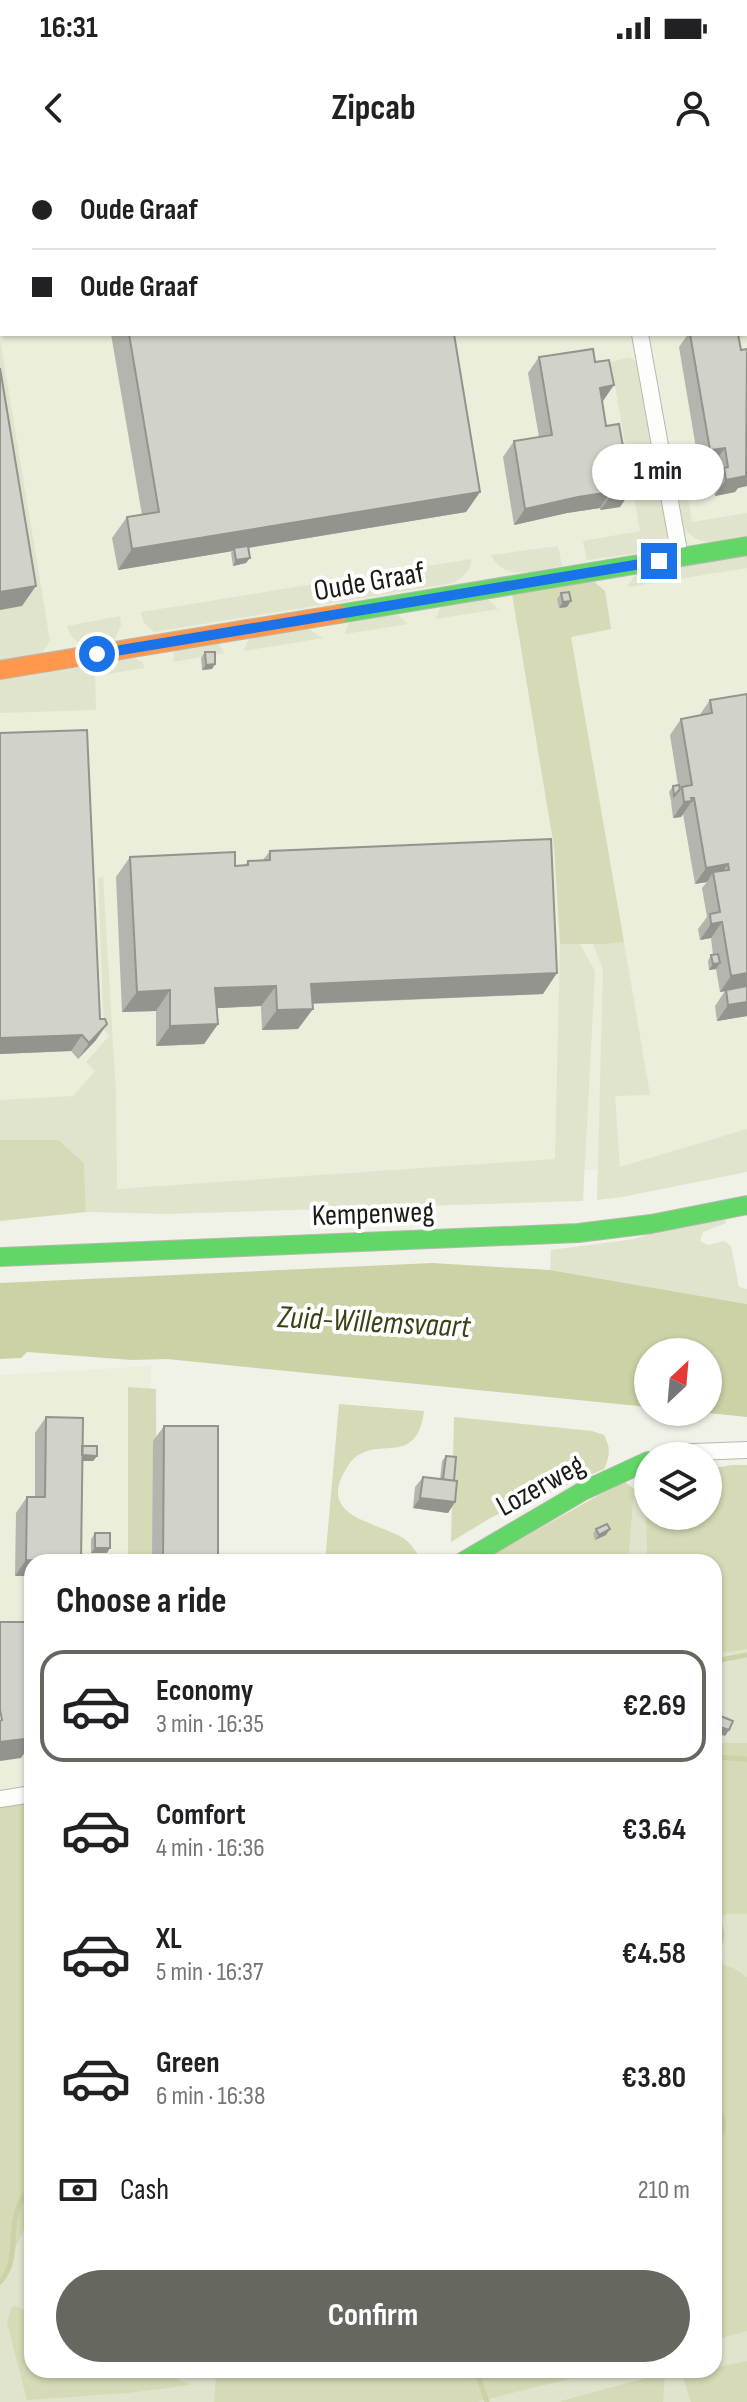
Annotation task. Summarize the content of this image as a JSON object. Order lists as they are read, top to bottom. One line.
{"streets":{"street":["Oude Graaf","Kempenweg","Lozerweg"]},"water":["Zuid-Willemsvaart"],"north":"top right","page":{"status":"16:31","header":"Zipcab","banner":["Oude Graaf","Oude Graaf"],"bubble":"1 min","heading":"Choose a ride","list":[{"name":"Economy","note":"3 min · 16:35","value":"€2.69"},{"name":"Comfort","note":"4 min · 16:36","value":"€3.64"},{"name":"XL","note":"5 min · 16:37","value":"€4.58"},{"name":"Green","note":"6 min · 16:38","value":"€3.80"}],"pay":["Cash","210 m"],"buttons":"Confirm"}}
